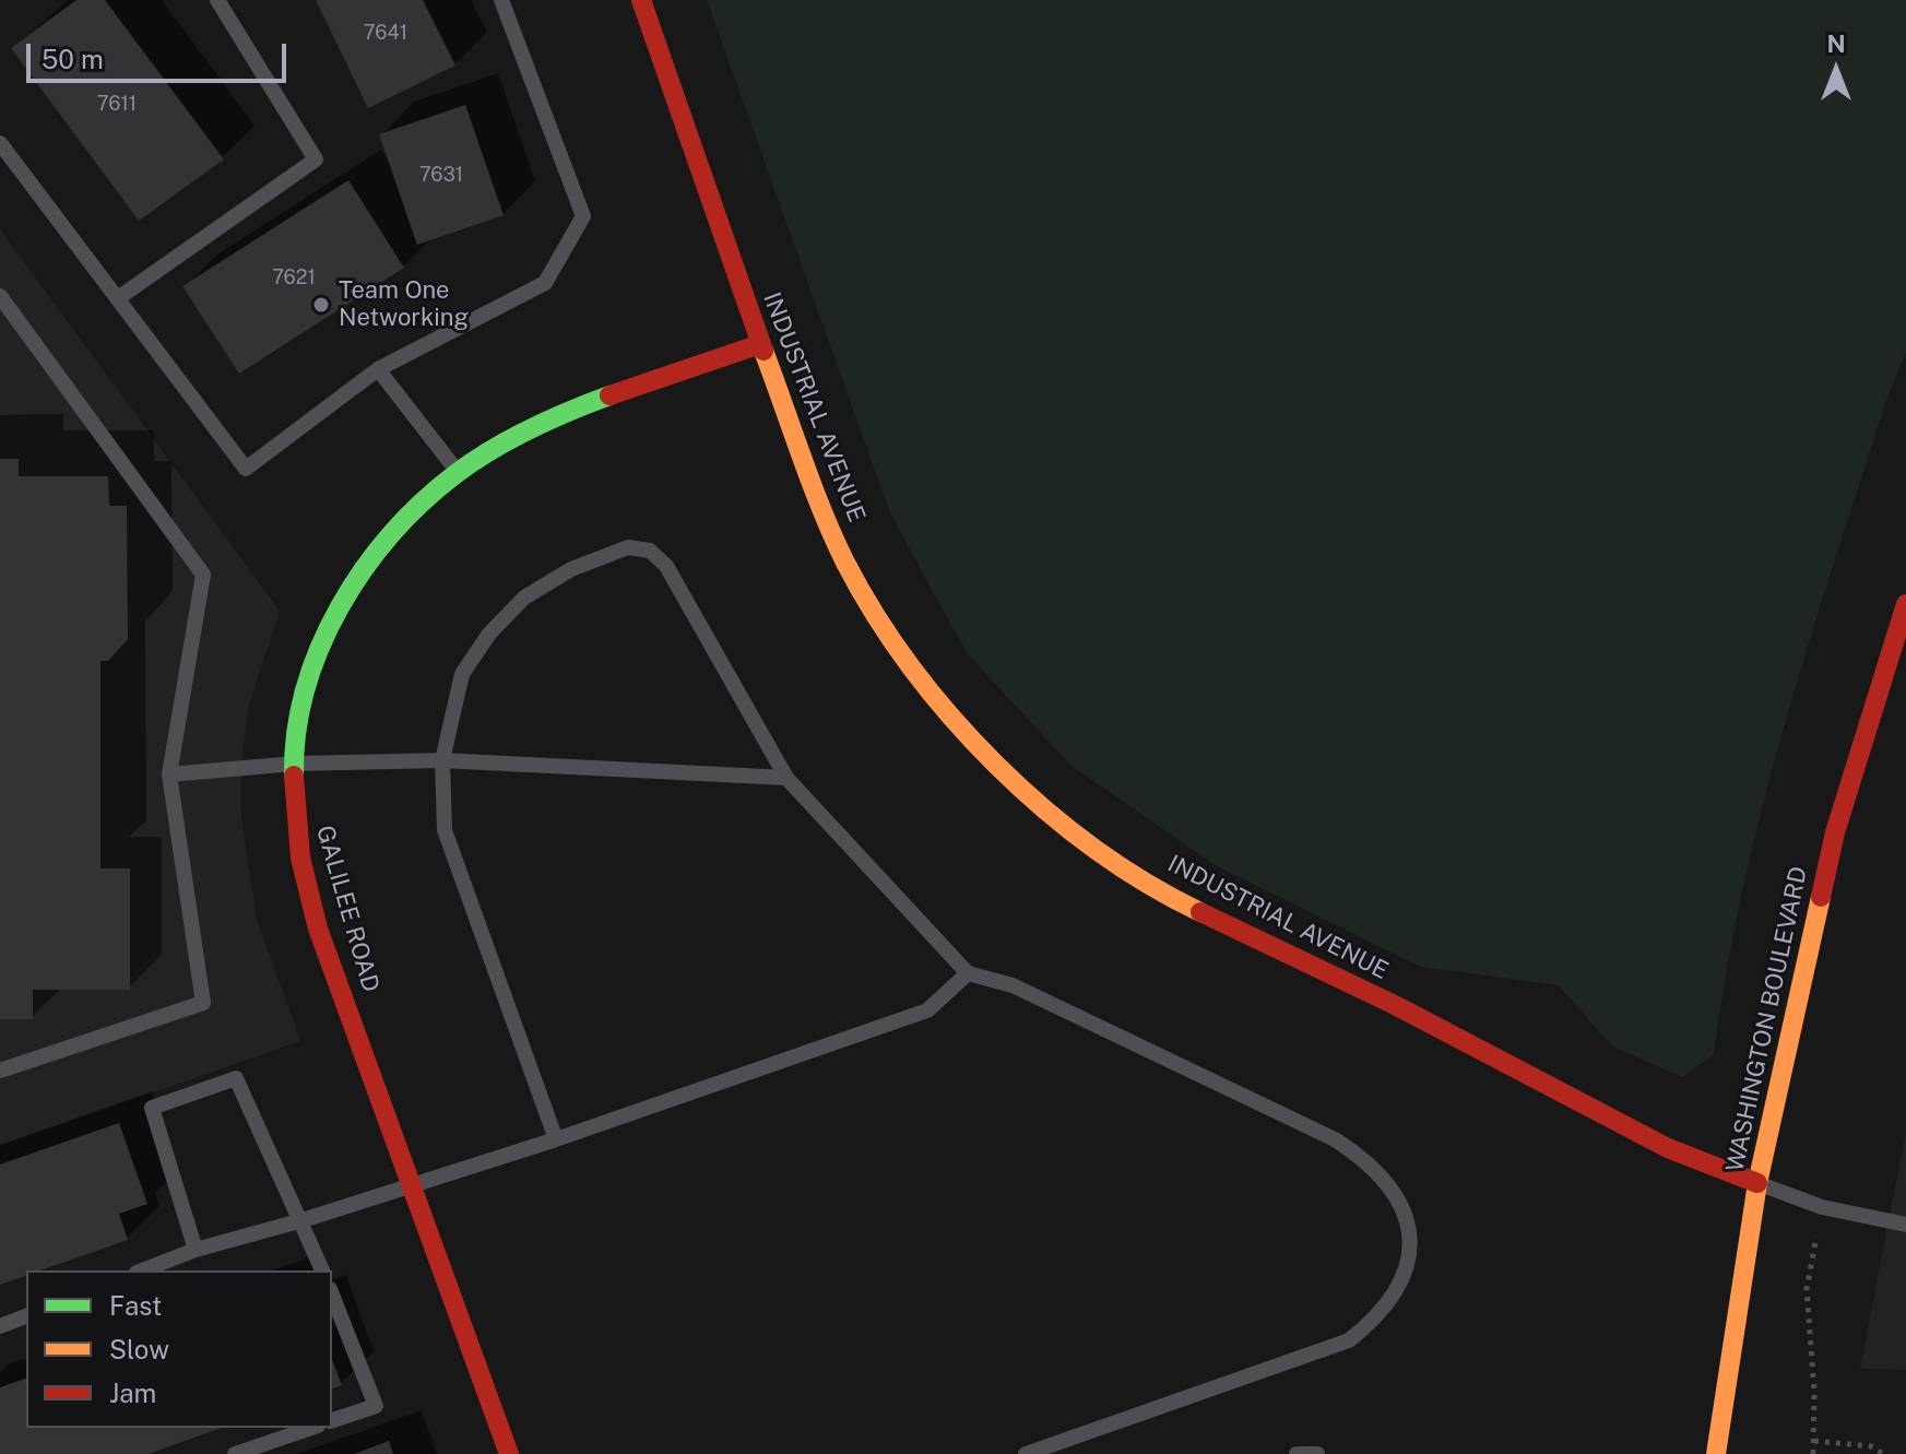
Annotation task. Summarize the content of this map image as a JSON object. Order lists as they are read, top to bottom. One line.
{"streets":{"street":["INDUSTRIAL AVENUE","GALILEE ROAD","WASHINGTON BOULEVARD"]},"crossings":[["INDUSTRIAL AVENUE","GALILEE ROAD"],["INDUSTRIAL AVENUE","WASHINGTON BOULEVARD"]],"places":["Team One Networking"],"house_numbers":["7641","7611","7631","7621"],"legend":["Fast","Slow","Jam"],"scale_bar":"50 m","north":"top"}
